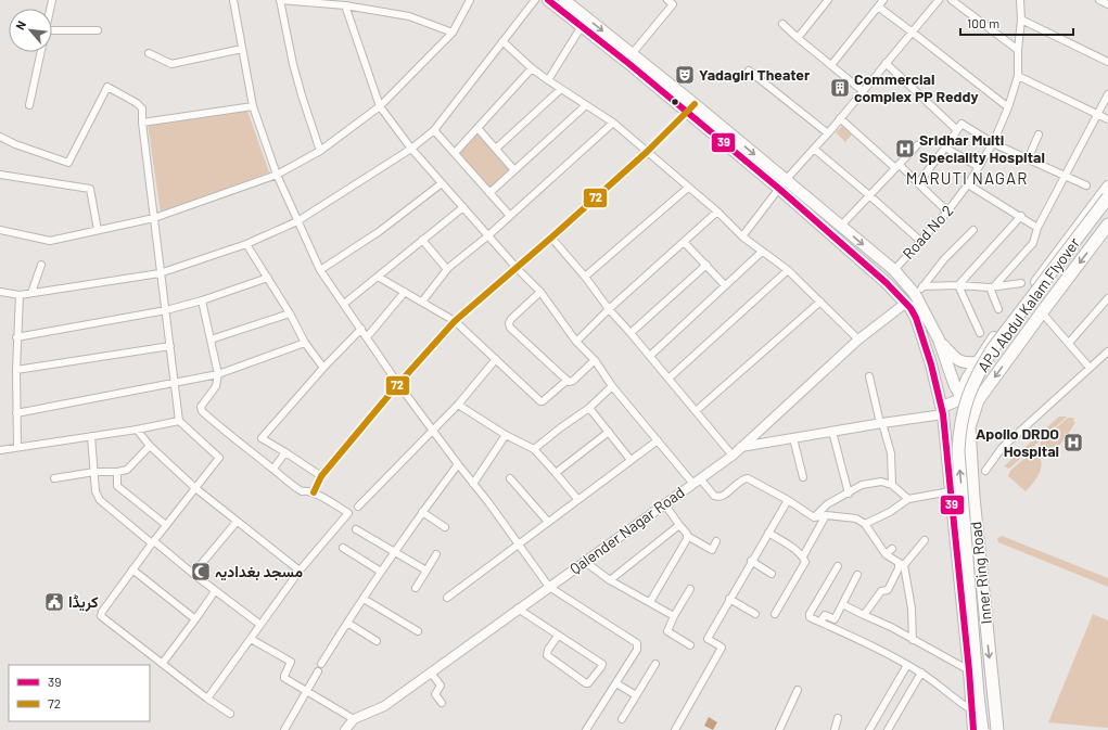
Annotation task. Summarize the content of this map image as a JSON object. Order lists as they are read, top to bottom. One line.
{"streets":{"highway":["APJ Abdul Kalam Flyover","Inner Ring Road"],"street":["Road No 2","Qalender Nagar Road"]},"crossings":[["Qalender Nagar Road","Inner Ring Road"]],"one_way":["APJ Abdul Kalam Flyover"],"districts":["MARUTI NAGAR"],"places":{"theatre":["Yadagiri Theater"],"building":["Commercial complex PP Reddy"],"hospital":["Sridhar Multi Speciality Hospital","Apollo DRDO Hospital"],"mosque":["مسجد بغدادیہ"],"public building":["کریڈا"]},"lines":["transit line 39","transit line 72"],"legend":["39","72"],"scale_bar":"100 m","north":"top left"}
